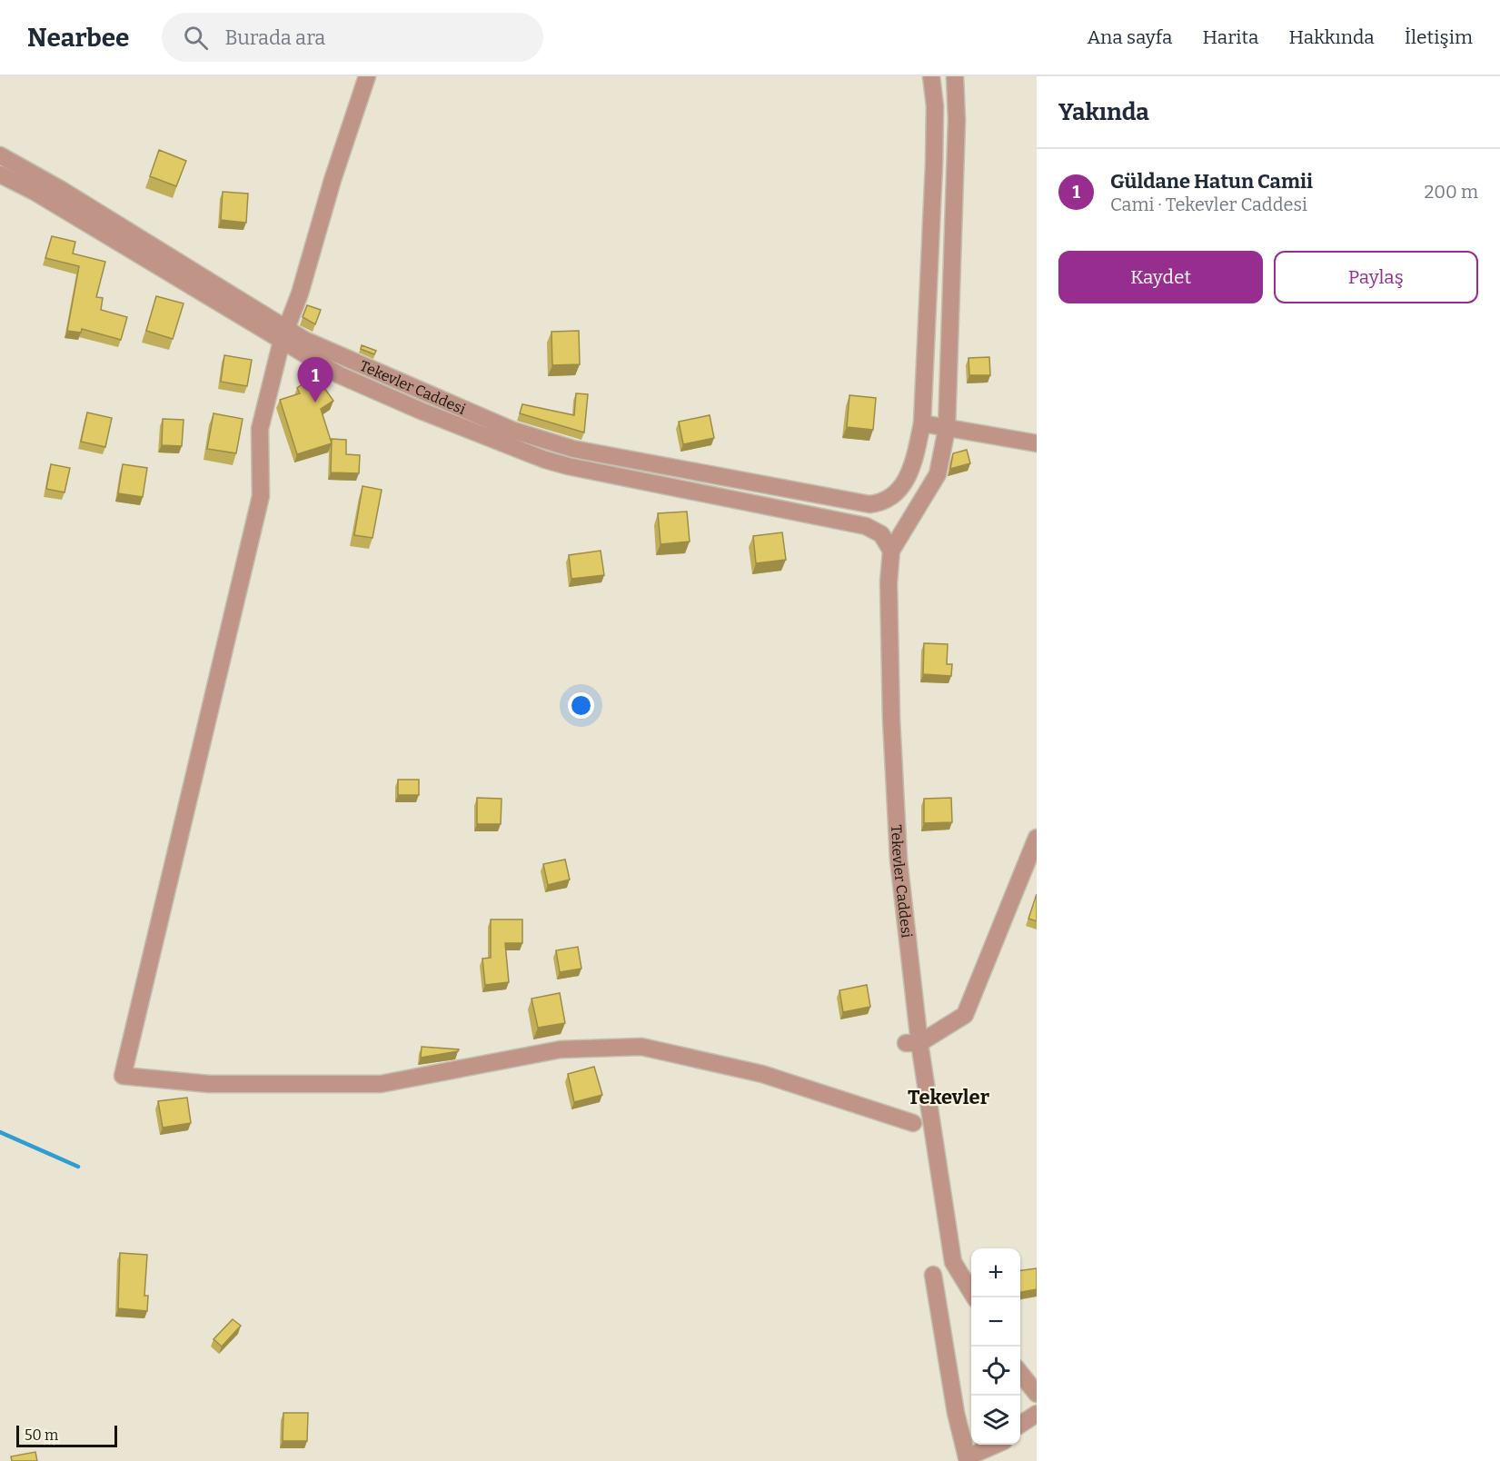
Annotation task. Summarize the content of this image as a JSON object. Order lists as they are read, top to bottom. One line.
{"streets":{"street":["Tekevler Caddesi"]},"districts":["Tekevler"],"scale_bar":"50 m","page":{"header":"Nearbee","search":"Burada ara","nav":["Ana sayfa","Harita","Hakkında","İletişim"],"heading":"Yakında","list":[{"mark":"1","name":"Güldane Hatun Camii","note":"Cami · Tekevler Caddesi","value":"200 m"}],"buttons":["Kaydet","Paylaş"],"pins":"1","map_buttons":["+","−"],"scale":"50 m"}}
